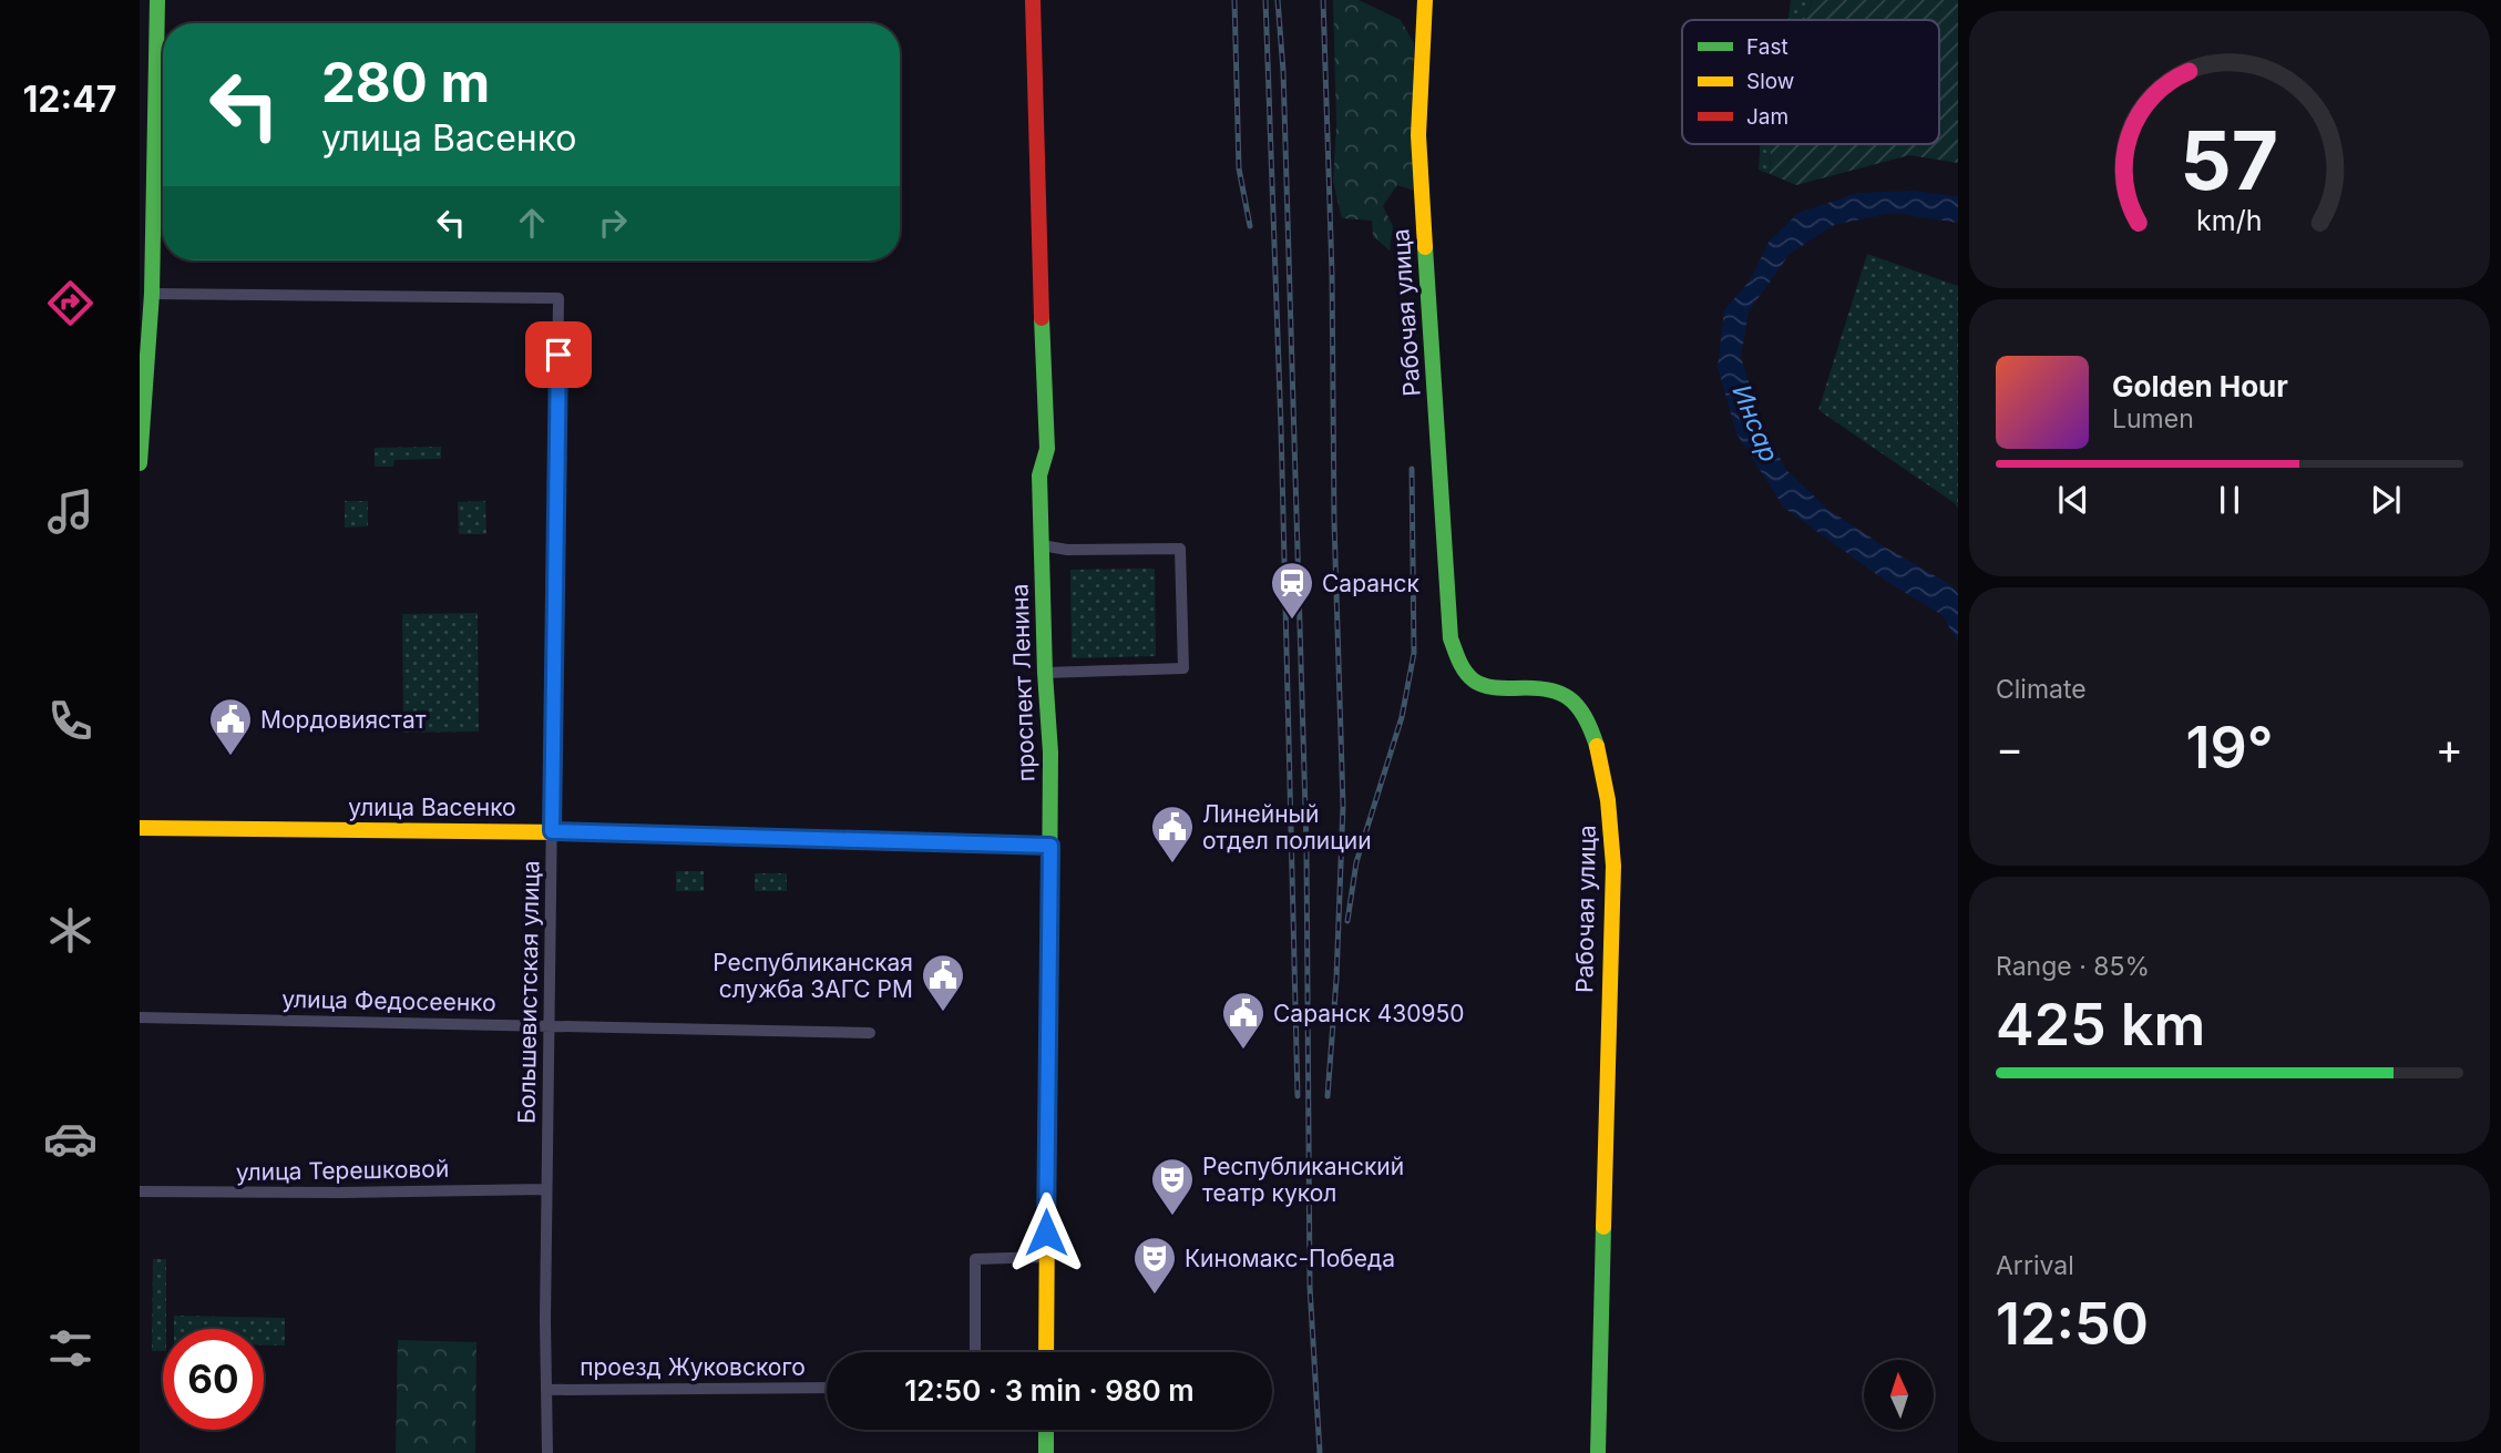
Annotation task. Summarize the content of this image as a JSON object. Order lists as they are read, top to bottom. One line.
{"streets":{"main road":["Рабочая улица","проспект Ленина","улица Васенко"],"street":["Большевистская улица","улица Федосеенко","улица Терешковой","проезд Жуковского"]},"crossings":[["проспект Ленина","улица Васенко"],["улица Васенко","Большевистская улица"],["Большевистская улица","улица Федосеенко"],["Большевистская улица","улица Терешковой"],["Большевистская улица","проезд Жуковского"]],"water":["Инсар"],"places":{"station":["Саранск"],"public building":["Мордовиястат","Линейный отдел полиции","Республиканская служба ЗАГС РМ","Саранск 430950"],"theatre":["Республиканский театр кукол","Киномакс-Победа"]},"legend":["Fast","Slow","Jam"],"north":"top","page":{"tabs":"12:47","turn":["280 m","улица Васенко"],"song":["Golden Hour","Lumen"],"tile":["Climate",["Range · 85%","425 km"],["Arrival","12:50"]],"heat":["−","19°","+"],"limit":"60","trip":"12:50 · 3 min · 980 m","gauge":["57","km/h"]}}
